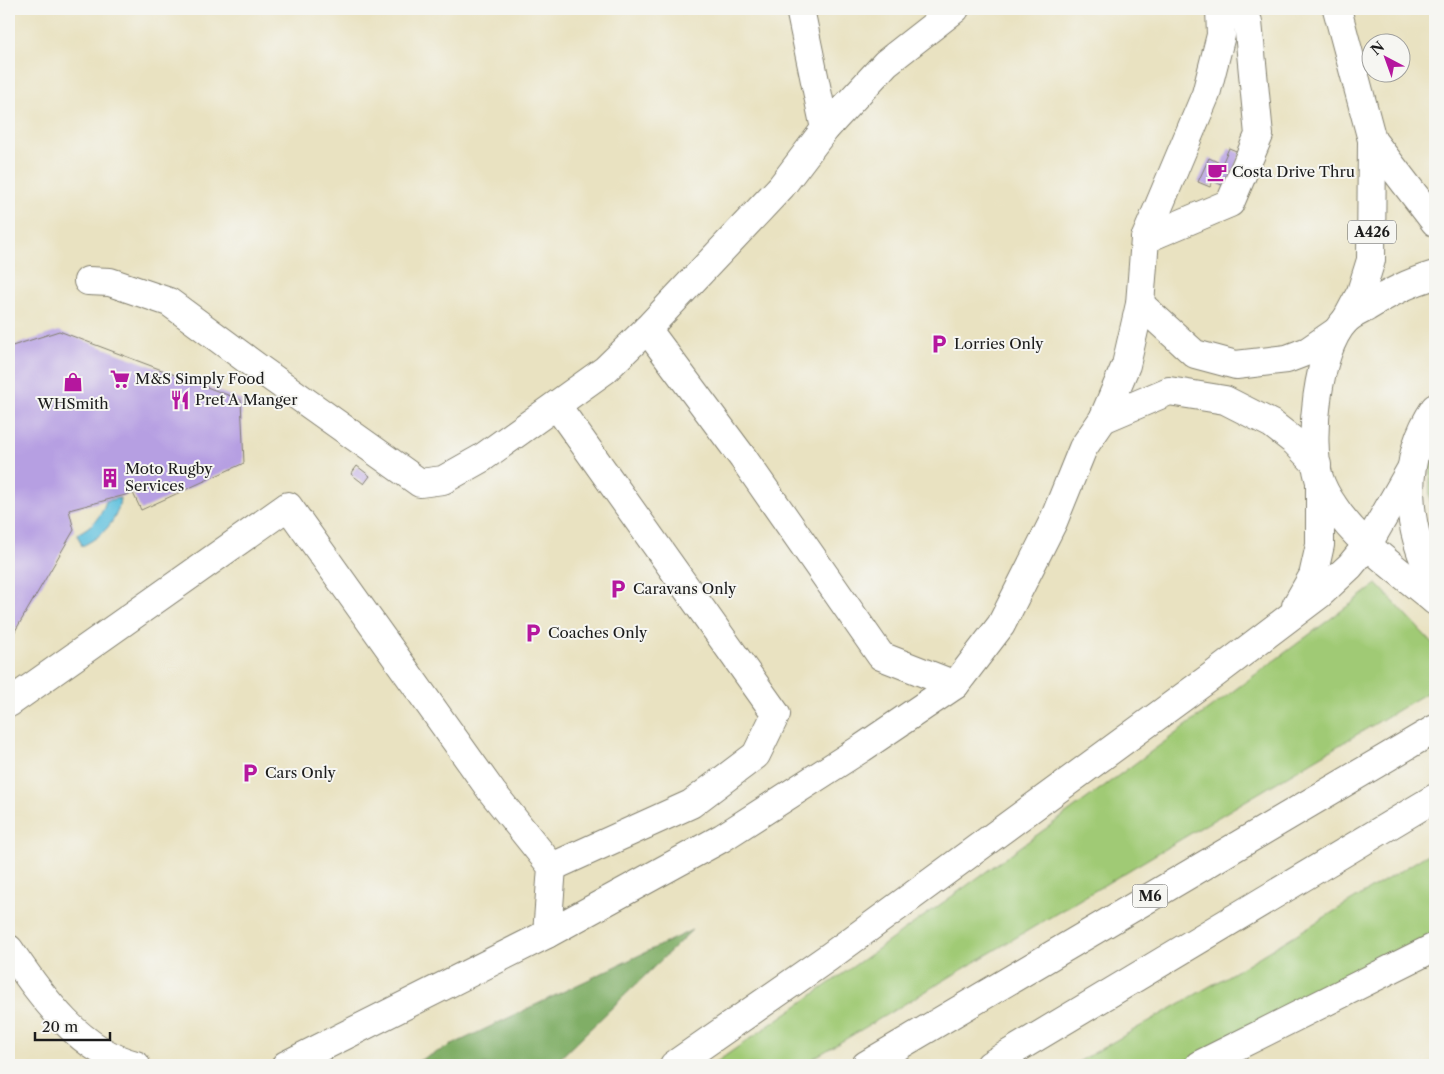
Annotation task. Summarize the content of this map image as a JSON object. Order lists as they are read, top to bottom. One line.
{"streets":{"main road":["A426","M6"]},"places":{"cafe":["Costa Drive Thru"],"parking":["Lorries Only","Caravans Only","Coaches Only","Cars Only"],"supermarket":["M&S Simply Food"],"shop":["WHSmith"],"restaurant":["Pret A Manger"],"building":["Moto Rugby Services"]},"scale_bar":"20 m","north":"top left"}
